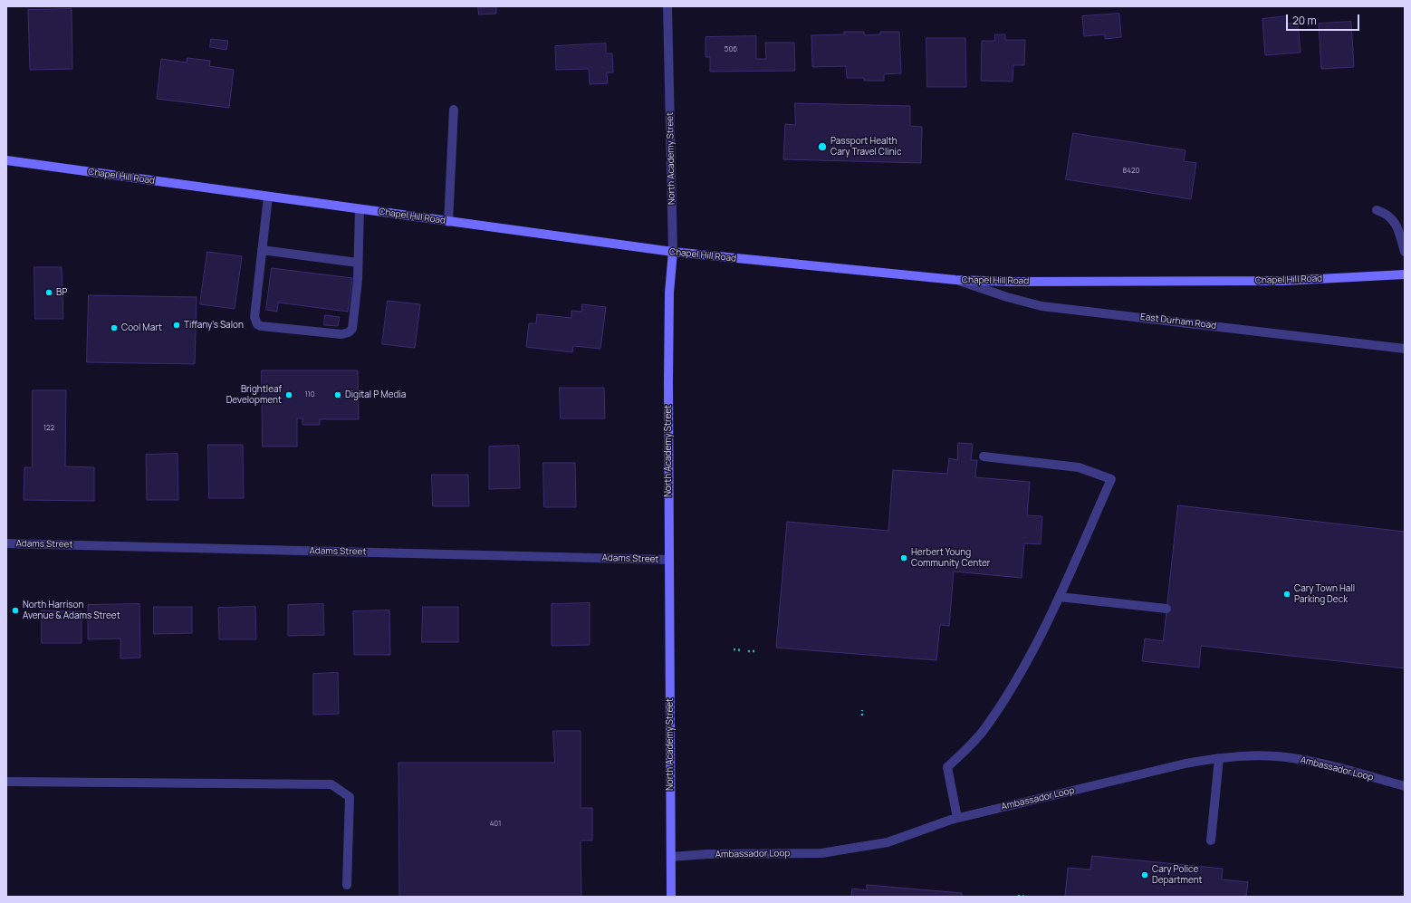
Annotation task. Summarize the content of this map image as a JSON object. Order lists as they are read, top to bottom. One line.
{"streets":{"main road":["North Academy Street","Chapel Hill Road"],"street":["East Durham Road","Adams Street","Ambassador Loop"]},"crossings":[["North Academy Street","Chapel Hill Road"],["North Academy Street","Adams Street"],["North Academy Street","Ambassador Loop"],["Chapel Hill Road","East Durham Road"]],"places":["Passport Health Cary Travel Clinic","BP","Tiffany's Salon","Cool Mart","Brightleaf Development","Digital P Media","Herbert Young Community Center","Cary Town Hall Parking Deck","North Harrison Avenue & Adams Street","Cary Police Department"],"house_numbers":["506","8420","110","122","401"],"scale_bar":"20 m"}
